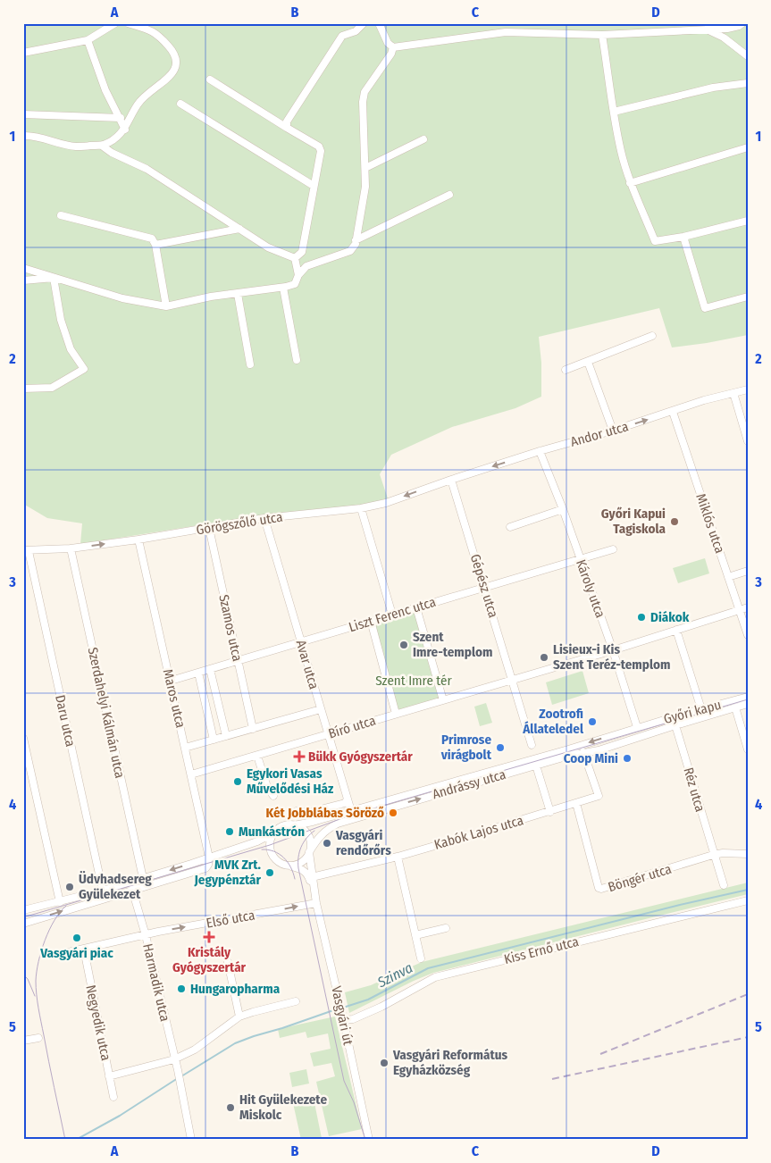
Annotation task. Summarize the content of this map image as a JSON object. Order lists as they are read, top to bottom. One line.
{"streets":{"street":["Andor utca","Görögszőlő utca","Miklós utca","Gépész utca","Károly utca","Liszt Ferenc utca","Szamos utca","Avar utca","Maros utca","Győri kapu","Szerdahelyi Kálmán utca","Daru utca","Bíró utca","Andrássy utca","Réz utca","Kabók Lajos utca","Böngér utca","Első utca","Kiss Ernő utca","Harmadik utca","Vasgyári út","Negyedik utca"]},"crossings":[["Andor utca","Görögszőlő utca"],["Andor utca","Miklós utca"],["Andor utca","Gépész utca"],["Andor utca","Károly utca"],["Görögszőlő utca","Gépész utca"],["Görögszőlő utca","Szamos utca"],["Görögszőlő utca","Avar utca"],["Görögszőlő utca","Maros utca"],["Görögszőlő utca","Szerdahelyi Kálmán utca"],["Görögszőlő utca","Daru utca"],["Miklós utca","Bíró utca"],["Gépész utca","Liszt Ferenc utca"],["Gépész utca","Bíró utca"],["Károly utca","Liszt Ferenc utca"],["Károly utca","Győri kapu"],["Károly utca","Bíró utca"],["Károly utca","Andrássy utca"],["Liszt Ferenc utca","Szamos utca"],["Liszt Ferenc utca","Avar utca"],["Liszt Ferenc utca","Maros utca"],["Avar utca","Bíró utca"],["Avar utca","Andrássy utca"],["Maros utca","Bíró utca"],["Győri kapu","Andrássy utca"],["Győri kapu","Réz utca"],["Andrássy utca","Kabók Lajos utca"],["Andrássy utca","Vasgyári út"],["Réz utca","Böngér utca"],["Kabók Lajos utca","Böngér utca"],["Kabók Lajos utca","Vasgyári út"],["Első utca","Harmadik utca"],["Első utca","Vasgyári út"],["Első utca","Negyedik utca"],["Kiss Ernő utca","Vasgyári út"]],"water":["Szinva"],"parks":["Szent Imre tér"],"places":{"other":["Győri Kapui Tagiskola","Diákok","Szent Imre-templom","Lisieux-i Kis Szent Teréz-templom","Zootrofi Állateledel","Primrose virágbolt","Coop Mini","Egykori Vasas Művelődési Ház","Két Jobblábas Söröző","Munkástrón","Vasgyári rendőrőrs","MVK Zrt. Jegypénztár","Üdvhadsereg Gyülekezet","Vasgyári piac","Hungaropharma","Vasgyári Református Egyházközség","Hit Gyülekezete Miskolc"],"health":["Bükk Gyógyszertár","Kristály Gyógyszertár"]},"grid":{"columns":["A","B","C","D"],"rows":["1","2","3","4","5"]}}
